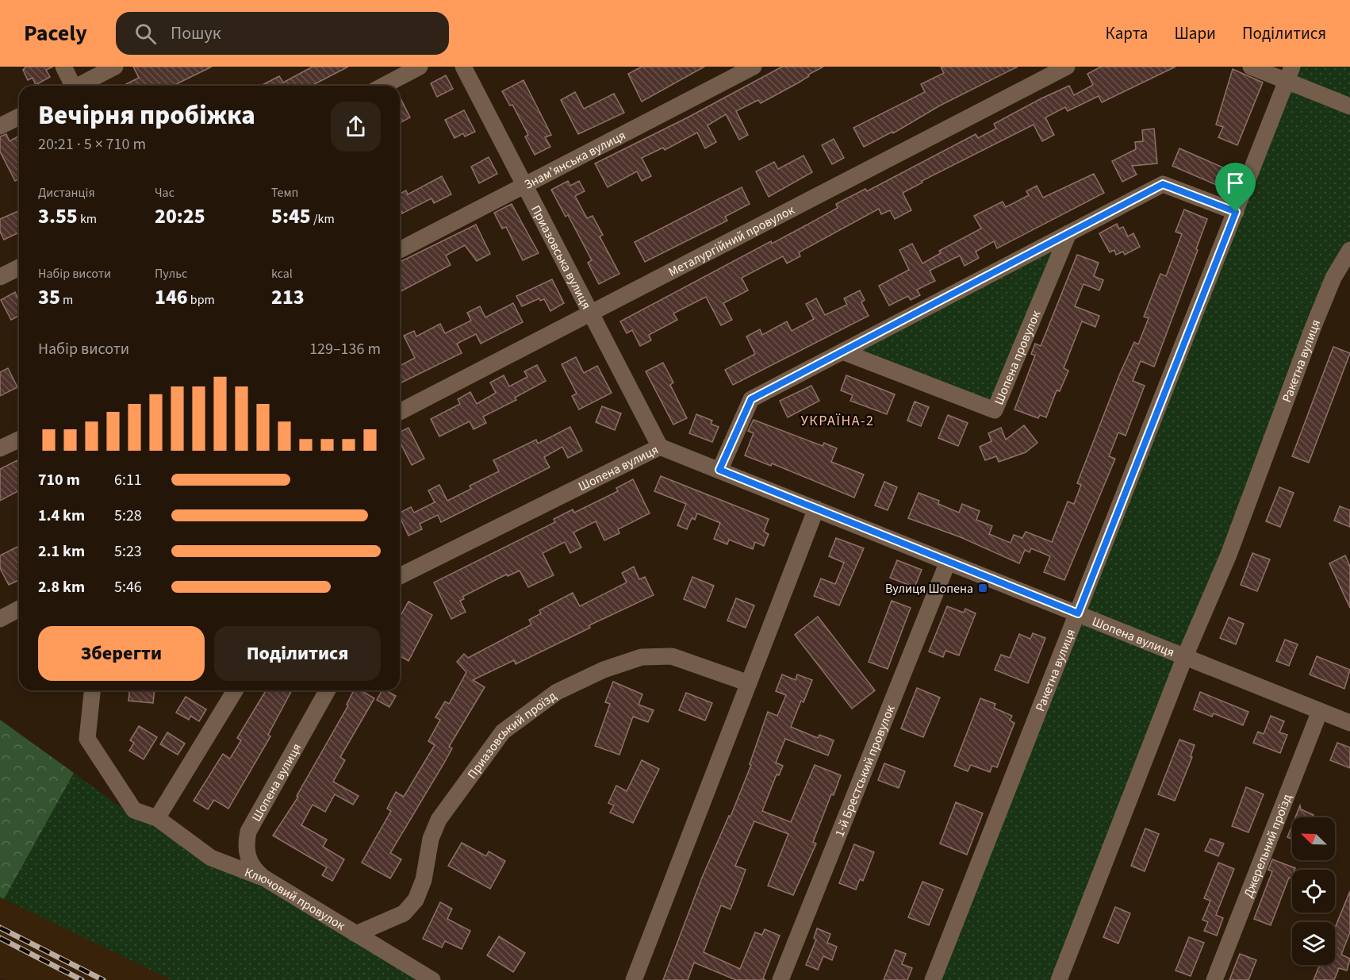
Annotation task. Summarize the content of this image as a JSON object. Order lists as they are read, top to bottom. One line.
{"streets":{"street":["Знам’янська вулиця","Металургійний провулок","Приазовська вулиця","Шопена провулок","Ракетна вулиця","Шопена вулиця","Приазовський проїзд","1-й Брестський провулок","Джерельний проїзд","Ключовий провулок"]},"crossings":[["Знам’янська вулиця","Приазовська вулиця"],["Металургійний провулок","Приазовська вулиця"],["Приазовська вулиця","Шопена вулиця"],["Ракетна вулиця","Шопена вулиця"],["Шопена вулиця","1-й Брестський провулок"],["Шопена вулиця","Джерельний проїзд"],["Шопена вулиця","Ключовий провулок"],["Приазовський проїзд","Ключовий провулок"]],"districts":["УКРАЇНА-2"],"places":{"transit":["Вулиця Шопена"]},"north":"top left","page":{"header":"Pacely","search":"Пошук","nav":["Карта","Шари","Поділитися"],"heading":["Вечірня пробіжка","20:21 · 5 × 710 m"],"stats":[["Дистанція","3.55 km"],["Час","20:25"],["Темп","5:45 /km"],["Набір висоти","35 m"],["Пульс","146 bpm"],["kcal","213"]],"chart":["Набір висоти","129–136 m"],"list":[{"name":"710 m","note":"6:11"},{"name":"1.4 km","note":"5:28"},{"name":"2.1 km","note":"5:23"},{"name":"2.8 km","note":"5:46"}],"buttons":["Зберегти","Поділитися"]}}
